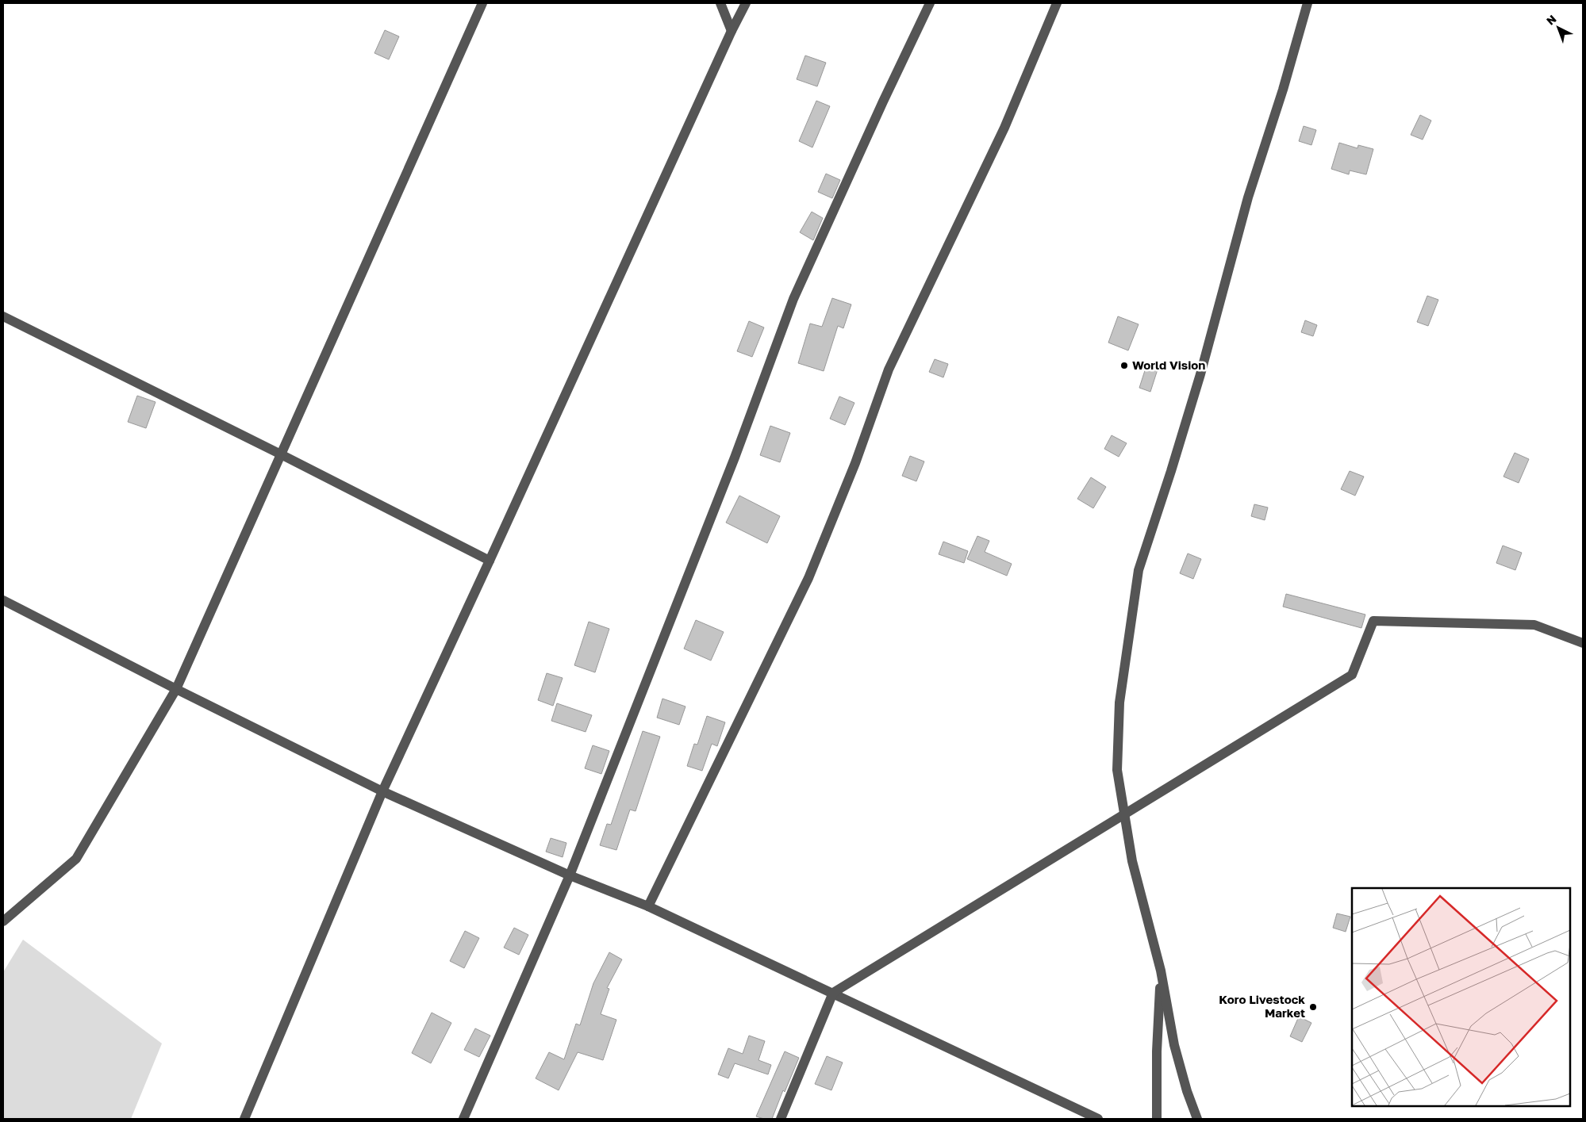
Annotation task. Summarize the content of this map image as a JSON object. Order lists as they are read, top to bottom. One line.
{"places":["World Vision","Koro Livestock Market"],"north":"top left"}
